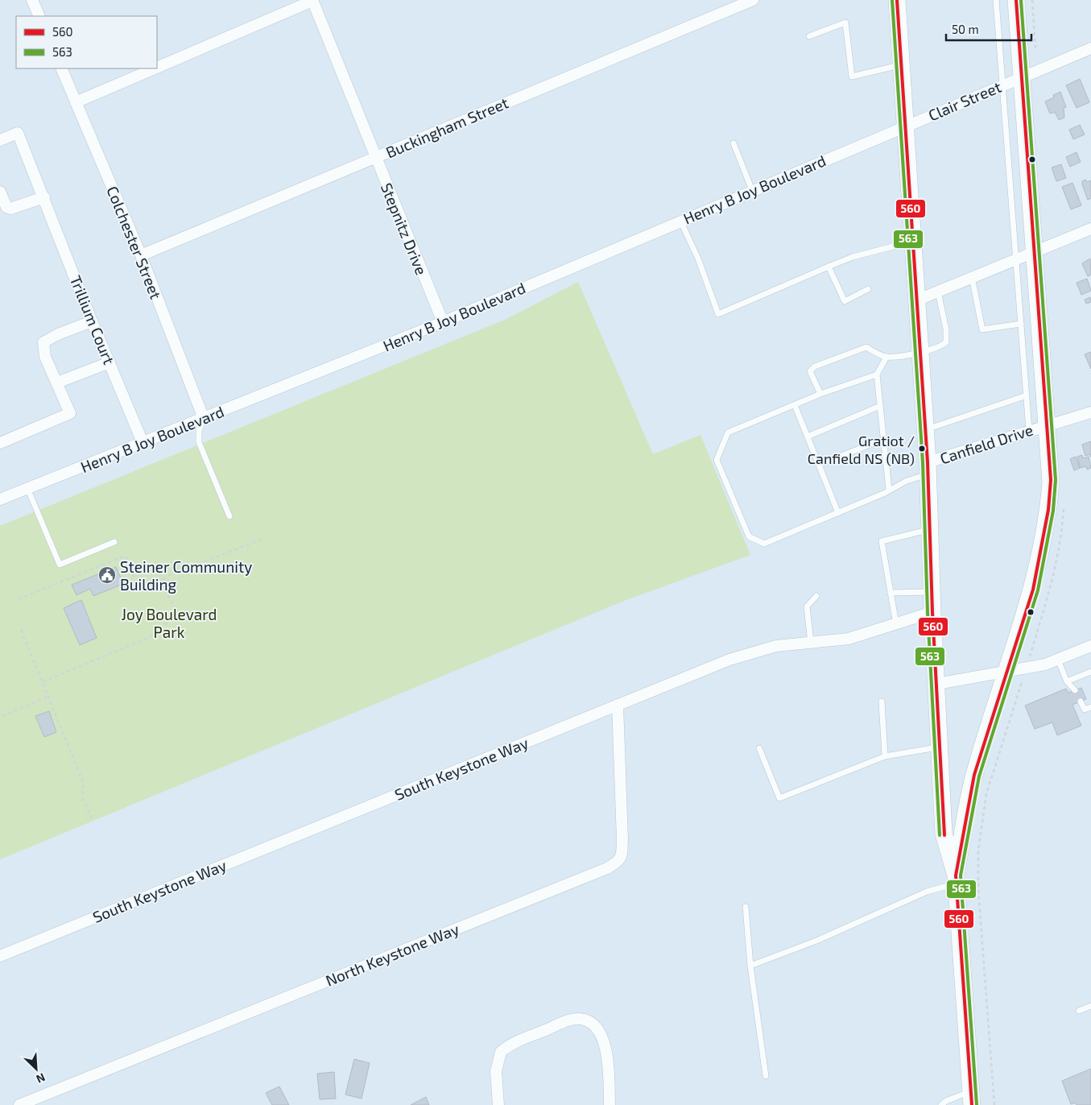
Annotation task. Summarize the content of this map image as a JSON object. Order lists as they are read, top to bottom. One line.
{"streets":{"street":["Clair Street","Buckingham Street","Henry B Joy Boulevard","Stepnitz Drive","Colchester Street","Trillium Court","Canfield Drive","South Keystone Way","North Keystone Way"]},"crossings":[["Clair Street","Henry B Joy Boulevard"],["Buckingham Street","Stepnitz Drive"],["Buckingham Street","Colchester Street"],["Henry B Joy Boulevard","Stepnitz Drive"],["Henry B Joy Boulevard","Colchester Street"],["Henry B Joy Boulevard","Trillium Court"],["South Keystone Way","North Keystone Way"]],"parks":["Joy Boulevard Park"],"places":{"other":["Gratiot / Canfield NS (NB)"],"public building":["Steiner Community Building"]},"lines":["transit line 560","transit line 563"],"legend":["560","563"],"scale_bar":"50 m","north":"bottom right"}
